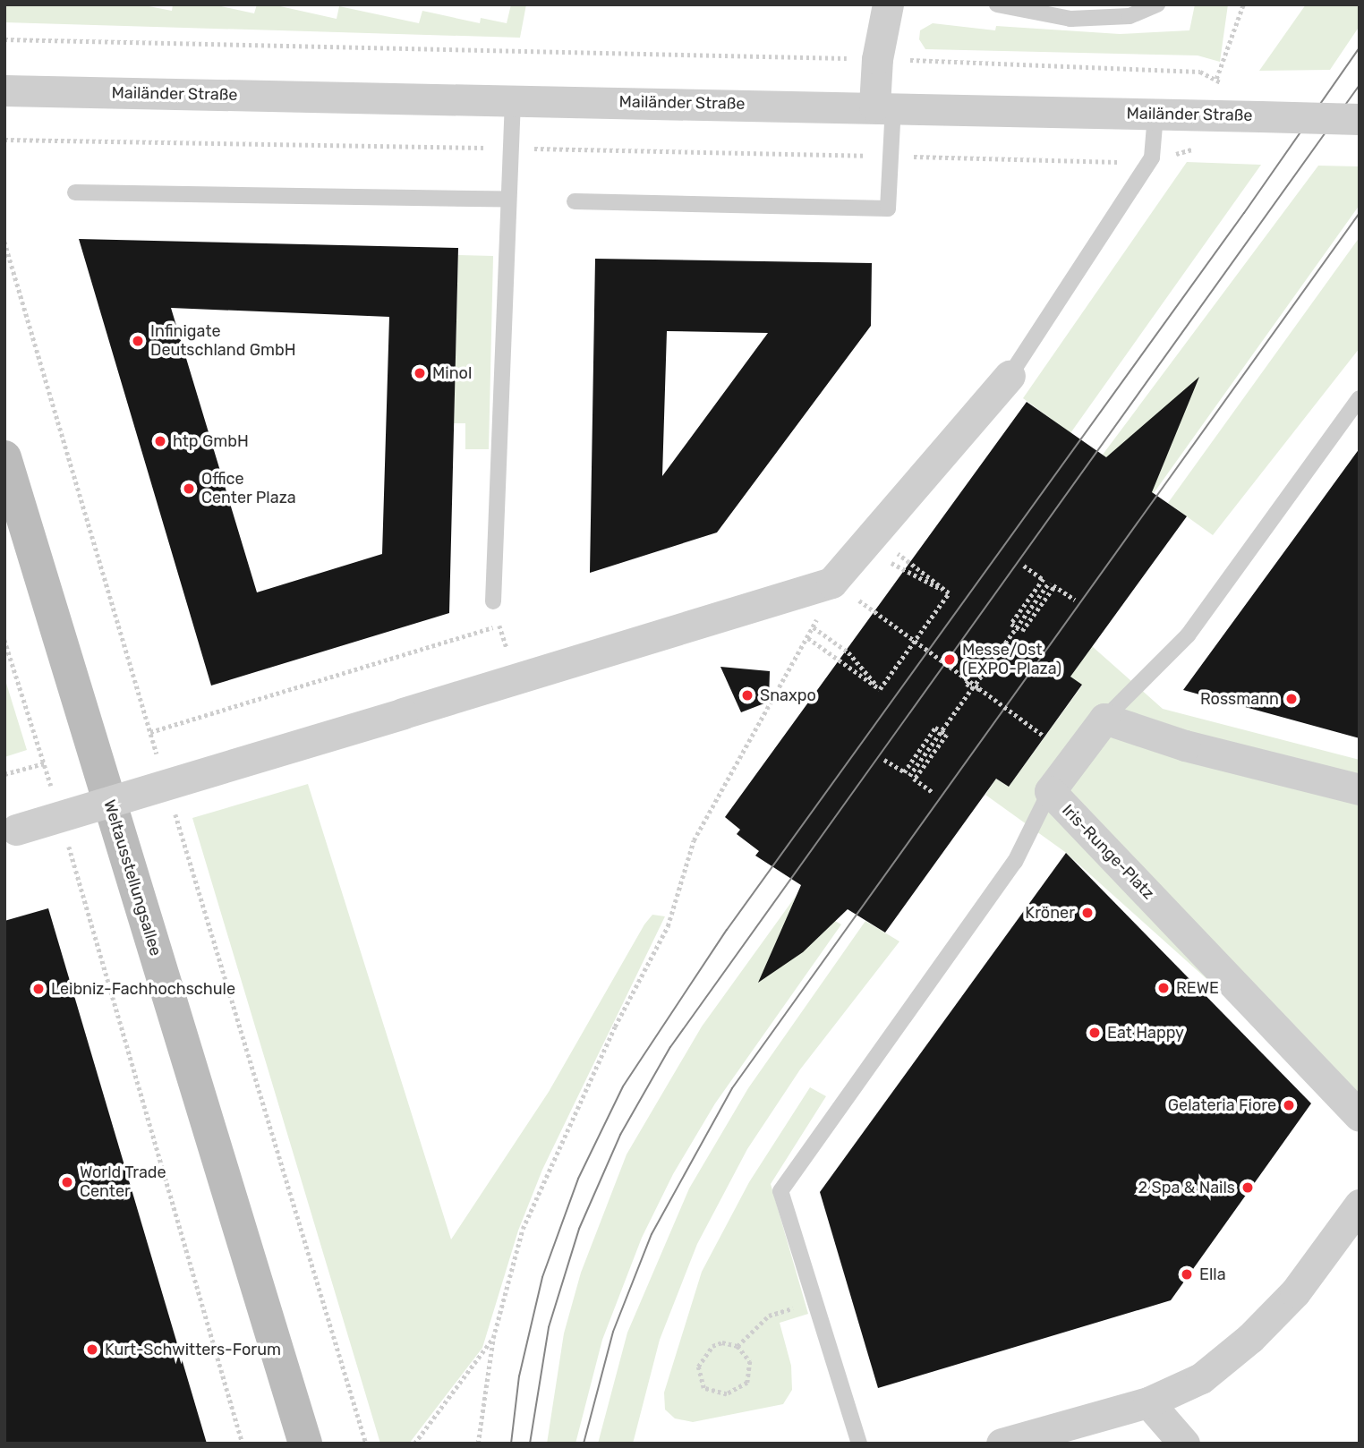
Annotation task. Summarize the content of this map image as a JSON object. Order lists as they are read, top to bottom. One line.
{"streets":{"main road":["Weltausstellungsallee"],"street":["Mailänder Straße","Iris-Runge-Platz"]},"places":["Infinigate Deutschland GmbH","Minol","htp GmbH","Office Center Plaza","Messe/Ost (EXPO-Plaza)","Snaxpo","Rossmann","Kröner","REWE","Leibniz-Fachhochschule","Eat Happy","Gelateria Fiore","World Trade Center","2 Spa & Nails","Ella","Kurt-Schwitters-Forum"]}
